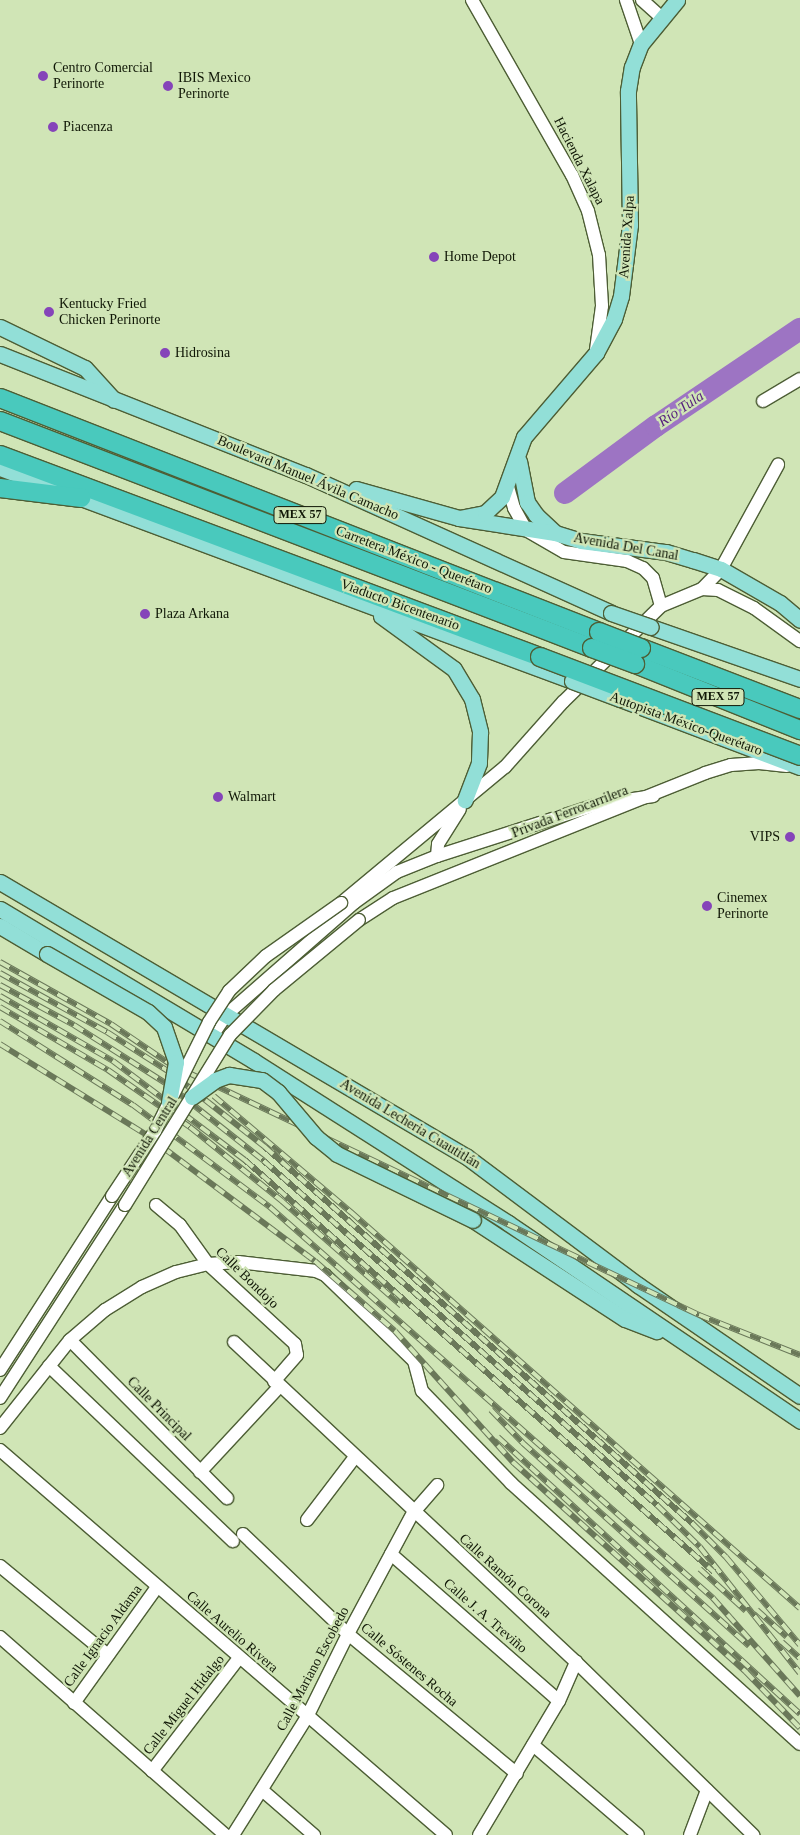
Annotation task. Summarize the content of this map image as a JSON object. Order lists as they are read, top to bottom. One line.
{"streets":{"highway":["MEX 57","Carretera México - Querétaro","Viaducto Bicentenario"],"main road":["Avenida Xalpa","Boulevard Manuel Ávila Camacho","Avenida Del Canal","Autopista México-Querétaro","Avenida Lecheria Cuautitlán"],"street":["Hacienda Xalapa","Privada Ferrocarrilera","Avenida Central","Calle Bondojo","Calle Principal","Calle Ramón Corona","Calle J. A. Treviño","Calle Aurelio Rivera","Calle Ignacio Aldama","Calle Sóstenes Rocha","Calle Mariano Escobedo","Calle Miguel Hidalgo"]},"crossings":[["Hacienda Xalapa","Avenida Xalpa"],["Avenida Xalpa","Avenida Del Canal"],["Autopista México-Querétaro","Privada Ferrocarrilera"],["Privada Ferrocarrilera","Avenida Central"],["Calle Bondojo","Calle Ramón Corona"],["Calle Ramón Corona","Calle Mariano Escobedo"],["Calle J. A. Treviño","Calle Mariano Escobedo"],["Calle Aurelio Rivera","Calle Ignacio Aldama"],["Calle Aurelio Rivera","Calle Mariano Escobedo"],["Calle Aurelio Rivera","Calle Miguel Hidalgo"],["Calle Sóstenes Rocha","Calle Mariano Escobedo"]],"water":["Río Tula"],"places":["Centro Comercial Perinorte","IBIS Mexico Perinorte","Piacenza","Home Depot","Kentucky Fried Chicken Perinorte","Hidrosina","Plaza Arkana","Walmart","VIPS","Cinemex Perinorte"]}
